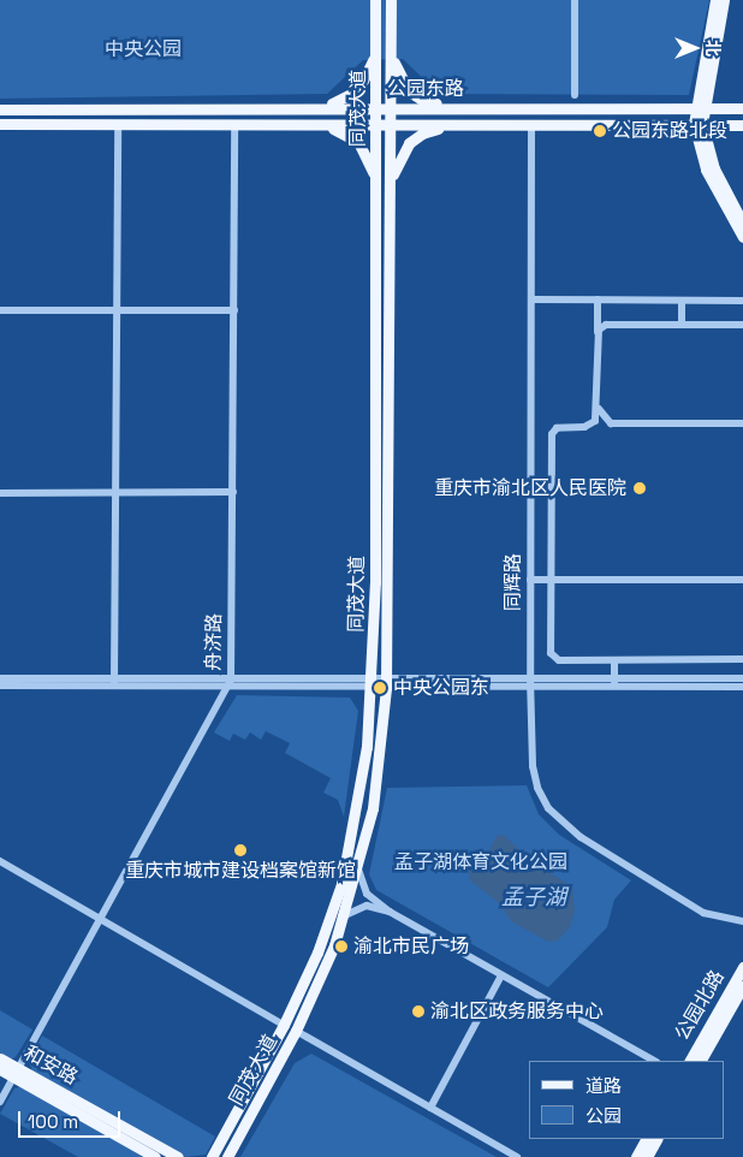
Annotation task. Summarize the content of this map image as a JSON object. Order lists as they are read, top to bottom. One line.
{"streets":{"main road":["公园东路","同茂大道","公园北路","和安路"],"street":["同辉路","舟济路"]},"crossings":[["公园东路","同茂大道"],["公园东路","同辉路"],["公园东路","舟济路"],["舟济路","和安路"]],"water":["孟子湖"],"parks":["中央公园","孟子湖体育文化公园"],"places":["公园东路北段","重庆市渝北区人民医院","中央公园东","重庆市城市建设档案馆新馆","渝北市民广场","渝北区政务服务中心"],"legend":["道路","公园"],"scale_bar":"100 m","north":"right"}
